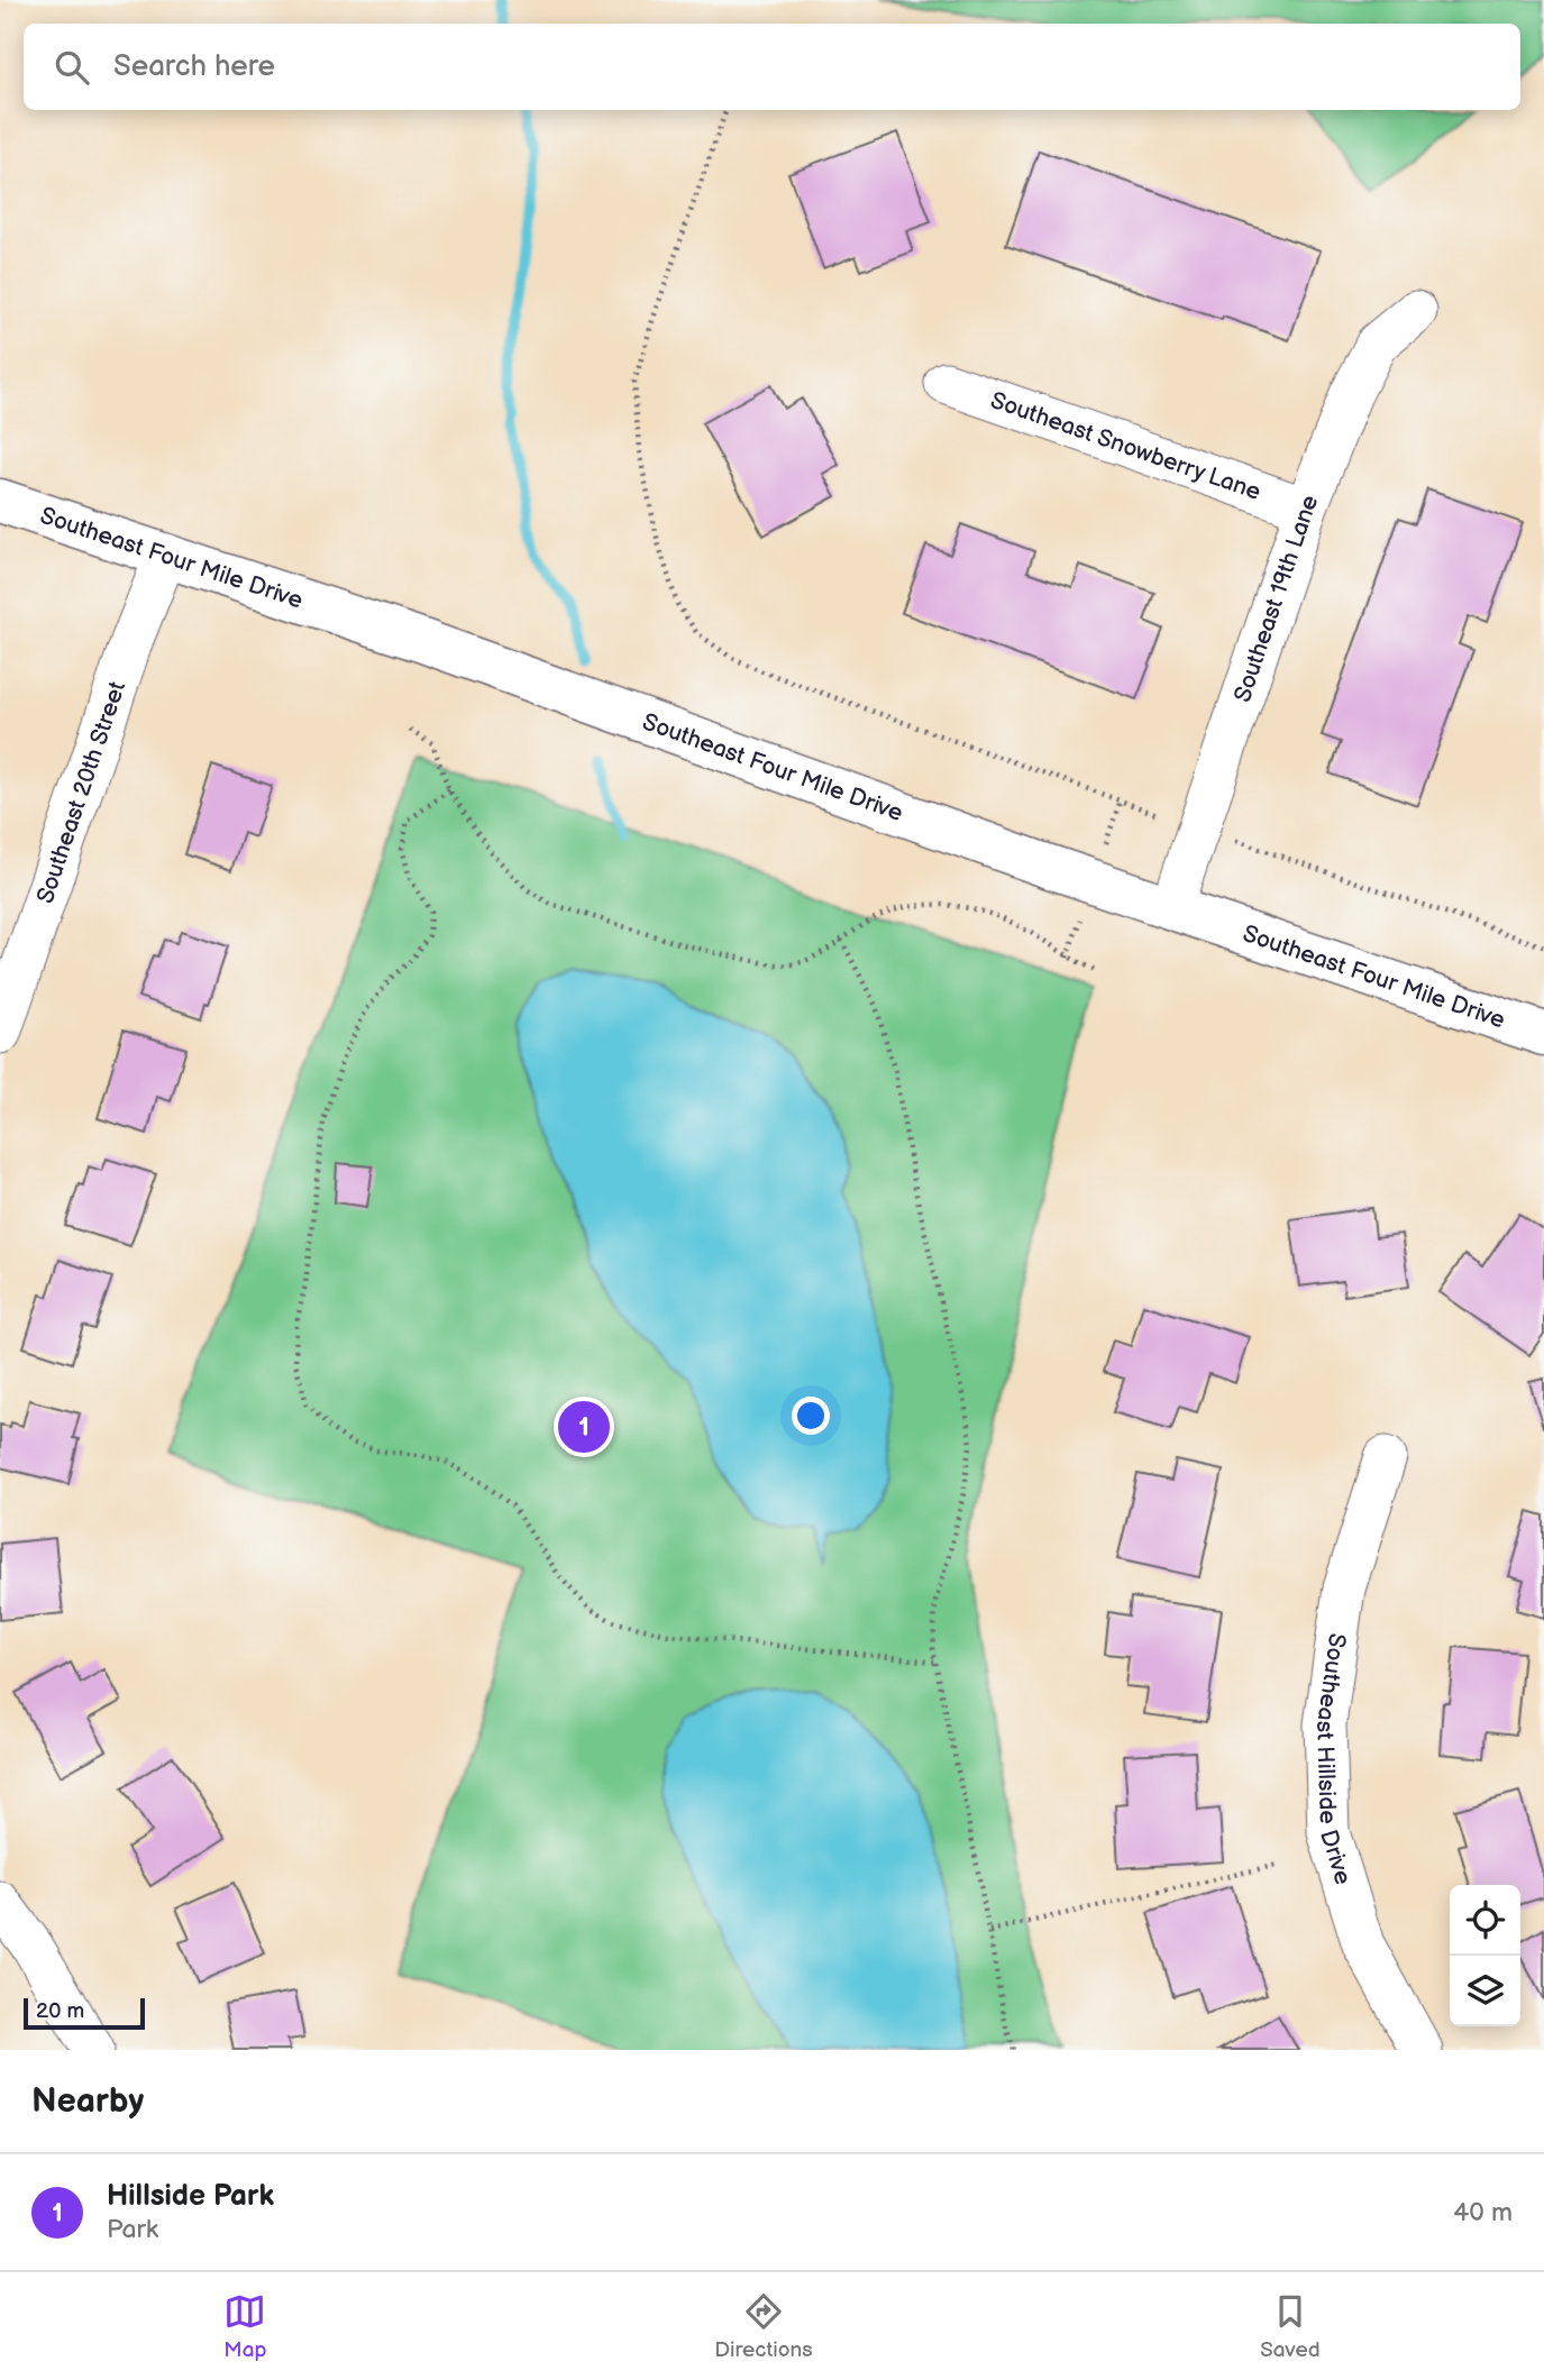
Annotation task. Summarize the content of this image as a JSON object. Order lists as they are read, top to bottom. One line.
{"streets":{"main road":["Southeast Four Mile Drive"],"street":["Southeast Snowberry Lane","Southeast 19th Lane","Southeast 20th Street","Southeast Hillside Drive"]},"crossings":[["Southeast Snowberry Lane","Southeast 19th Lane"],["Southeast Four Mile Drive","Southeast 19th Lane"],["Southeast Four Mile Drive","Southeast 20th Street"]],"scale_bar":"20 m","page":{"search":"Search here","pins":"1","scale":"20 m","heading":"Nearby","list":[{"mark":"1","name":"Hillside Park","note":"Park","value":"40 m"}],"nav":["Map","Directions","Saved"]}}
